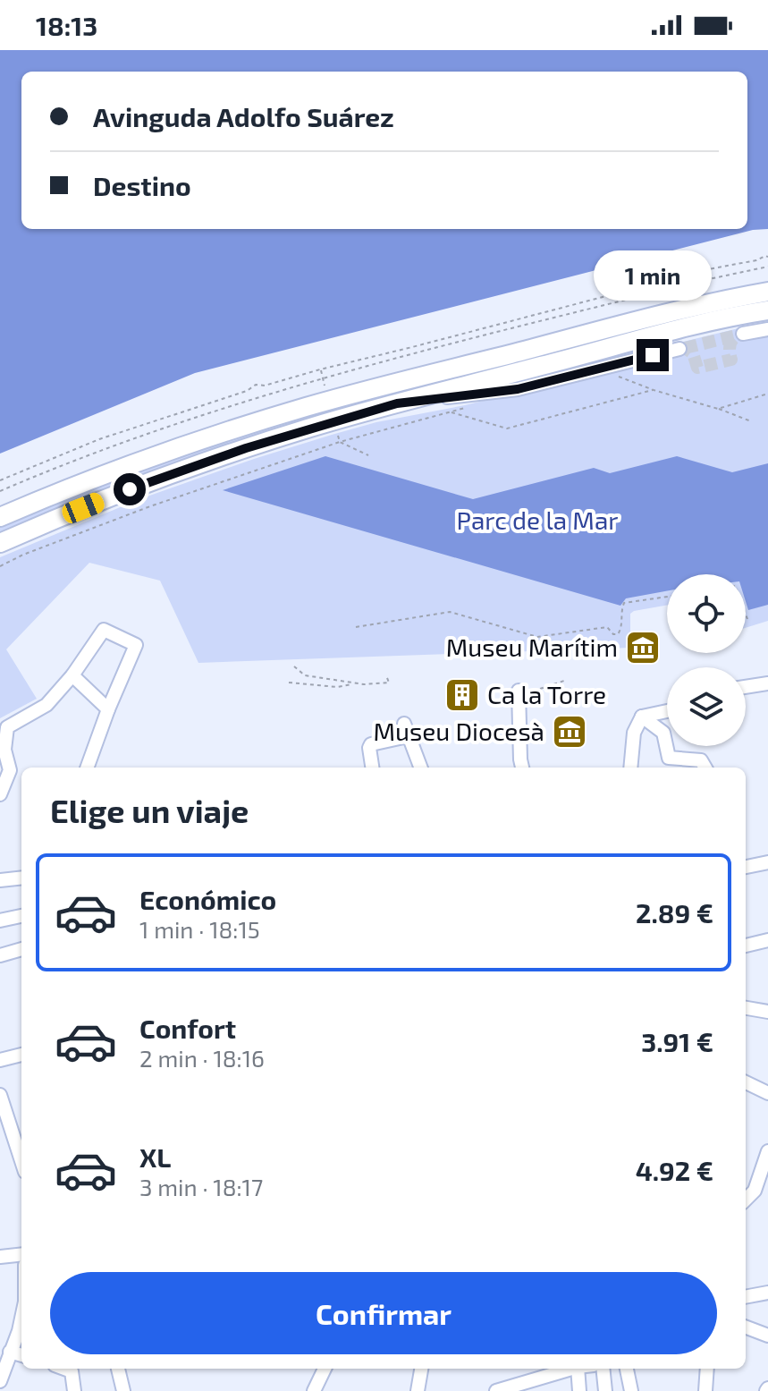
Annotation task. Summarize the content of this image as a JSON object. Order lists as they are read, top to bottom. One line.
{"parks":["Parc de la Mar"],"places":{"museum":["Museu Marítim","Museu Diocesà"],"building":["Ca la Torre"]},"page":{"status":"18:13","banner":["Avinguda Adolfo Suárez","Destino"],"bubble":"1 min","heading":"Elige un viaje","list":[{"name":"Económico","note":"1 min · 18:15","value":"2.89 €"},{"name":"Confort","note":"2 min · 18:16","value":"3.91 €"},{"name":"XL","note":"3 min · 18:17","value":"4.92 €"}],"buttons":"Confirmar"}}
